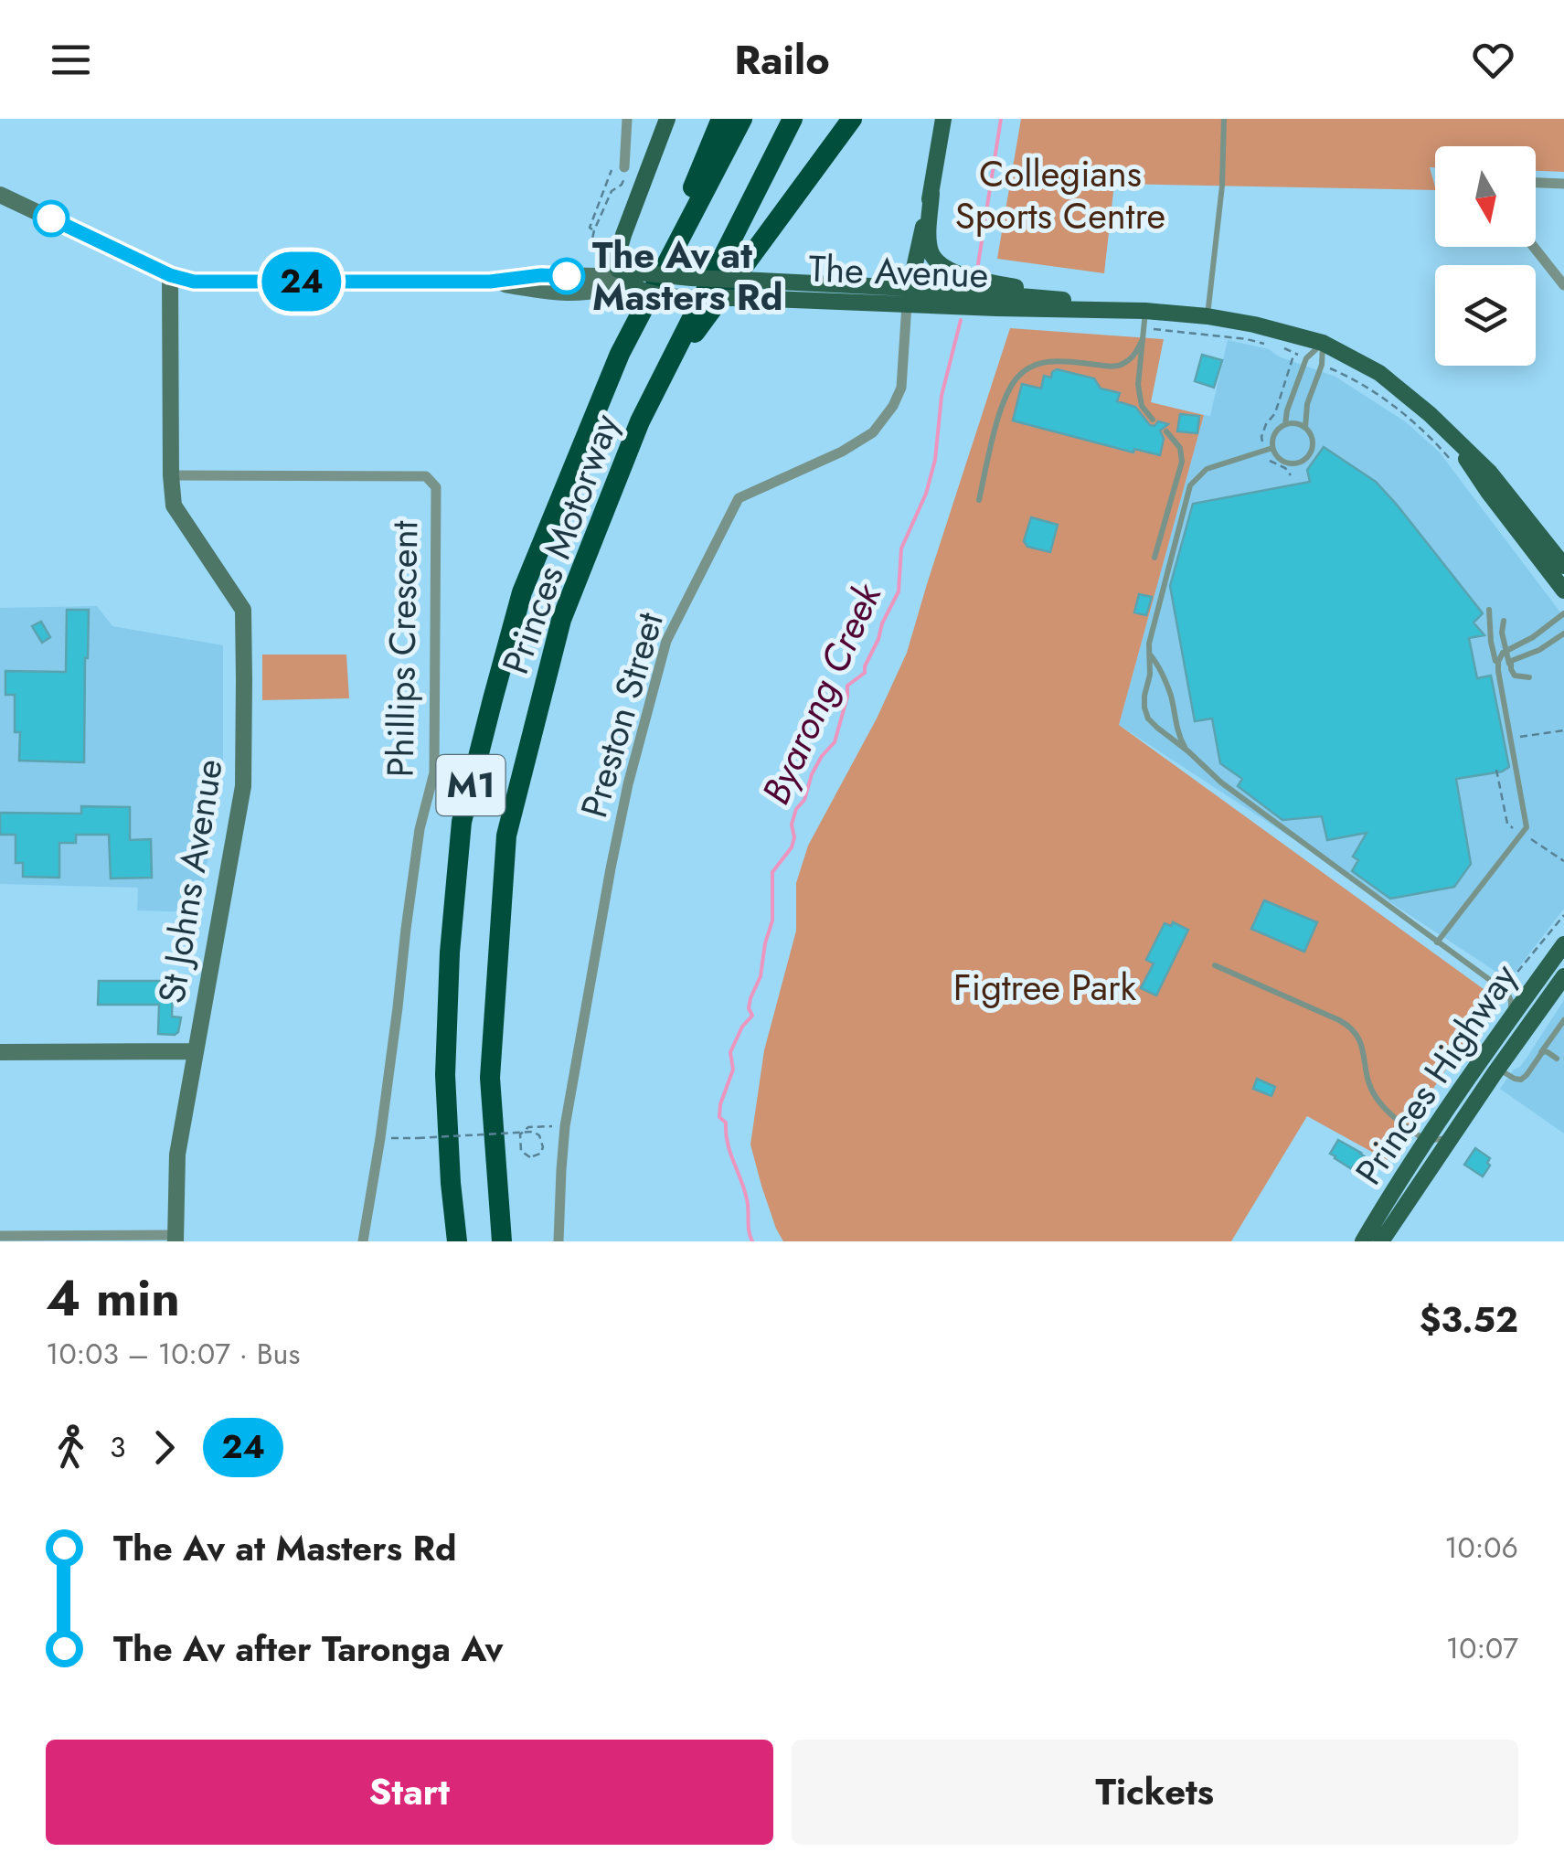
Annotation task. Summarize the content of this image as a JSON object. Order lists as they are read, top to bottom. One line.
{"streets":{"highway":["Princes Motorway","M1"],"main road":["The Avenue","Princes Highway"],"street":["Phillips Crescent","Preston Street","St Johns Avenue"]},"crossings":[["The Avenue","Preston Street"],["The Avenue","St Johns Avenue"],["Phillips Crescent","St Johns Avenue"]],"water":["Byarong Creek"],"parks":["Collegians Sports Centre","Figtree Park"],"places":["The Av at Masters Rd"],"lines":["bus line 24"],"north":"bottom","page":{"header":"Railo","on_map":"24","heading":["4 min","10:03 – 10:07 · Bus","$3.52"],"legs":["3","24"],"list":[{"name":"The Av at Masters Rd","value":"10:06"},{"name":"The Av after Taronga Av","value":"10:07"}],"buttons":["Start","Tickets"]}}
